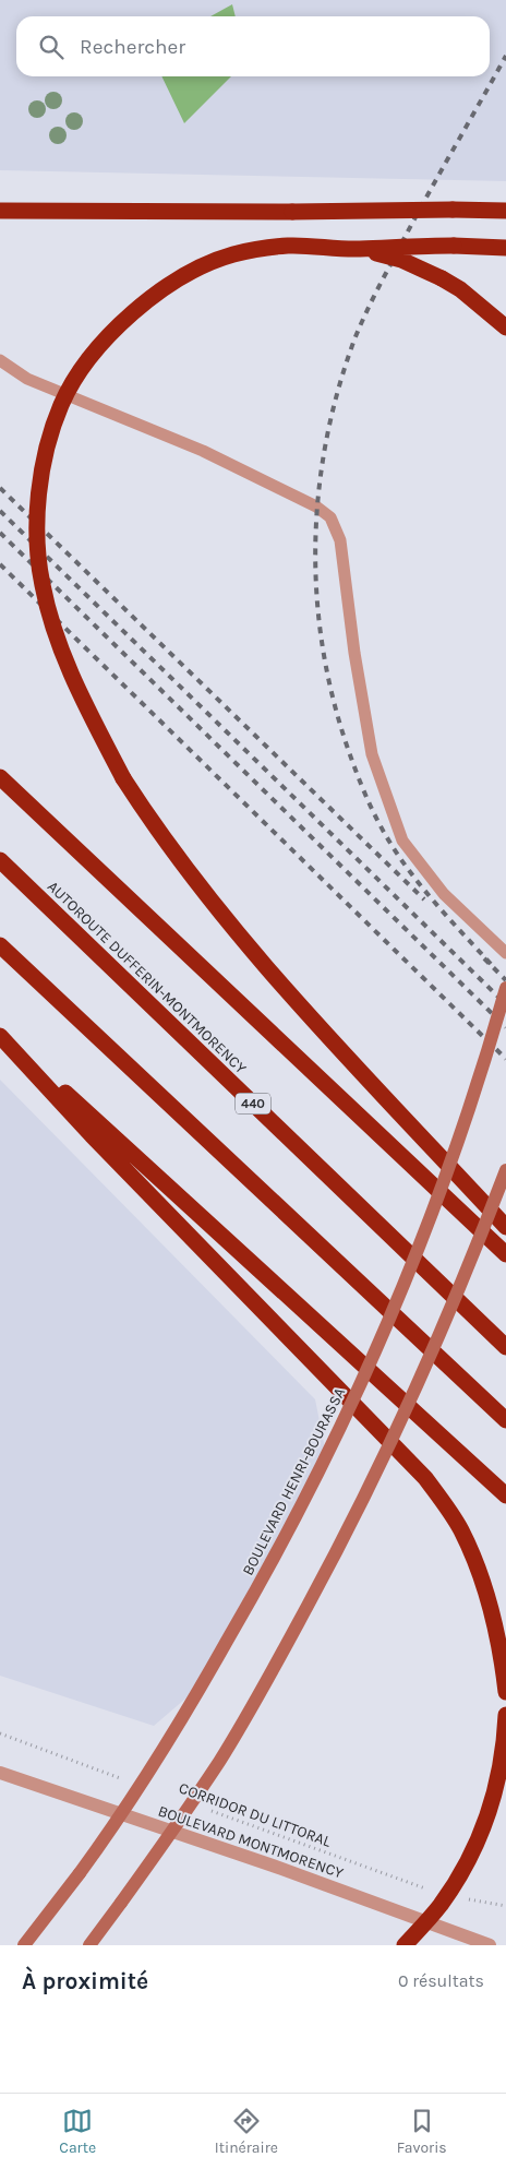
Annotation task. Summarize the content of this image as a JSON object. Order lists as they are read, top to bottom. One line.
{"streets":{"highway":["AUTOROUTE DUFFERIN-MONTMORENCY","440"],"main road":["BOULEVARD HENRI-BOURASSA"],"street":["BOULEVARD MONTMORENCY"],"path":["CORRIDOR DU LITTORAL"]},"page":{"search":"Rechercher","heading":["À proximité","0 résultats"],"nav":["Carte","Itinéraire","Favoris"]}}
